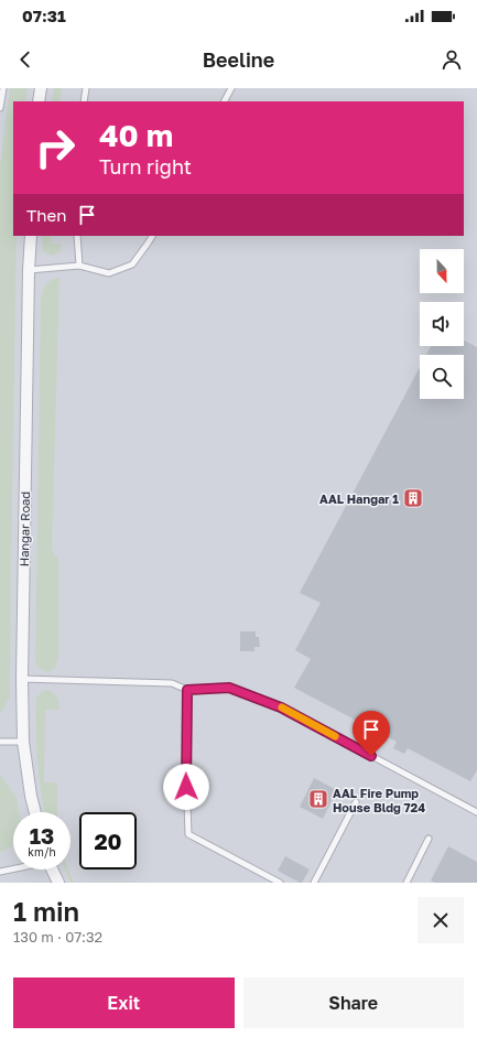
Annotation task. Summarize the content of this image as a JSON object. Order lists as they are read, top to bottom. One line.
{"streets":{"street":["Hangar Road"]},"places":{"building":["AAL Hangar 1","AAL Fire Pump House Bldg 724"]},"north":"bottom","page":{"status":"07:31","header":"Beeline","turn":["40 m","Turn right"],"then":"Then","speed":"13 km/h","limit":"20","heading":["1 min","130 m · 07:32"],"buttons":["Exit","Share"]}}
